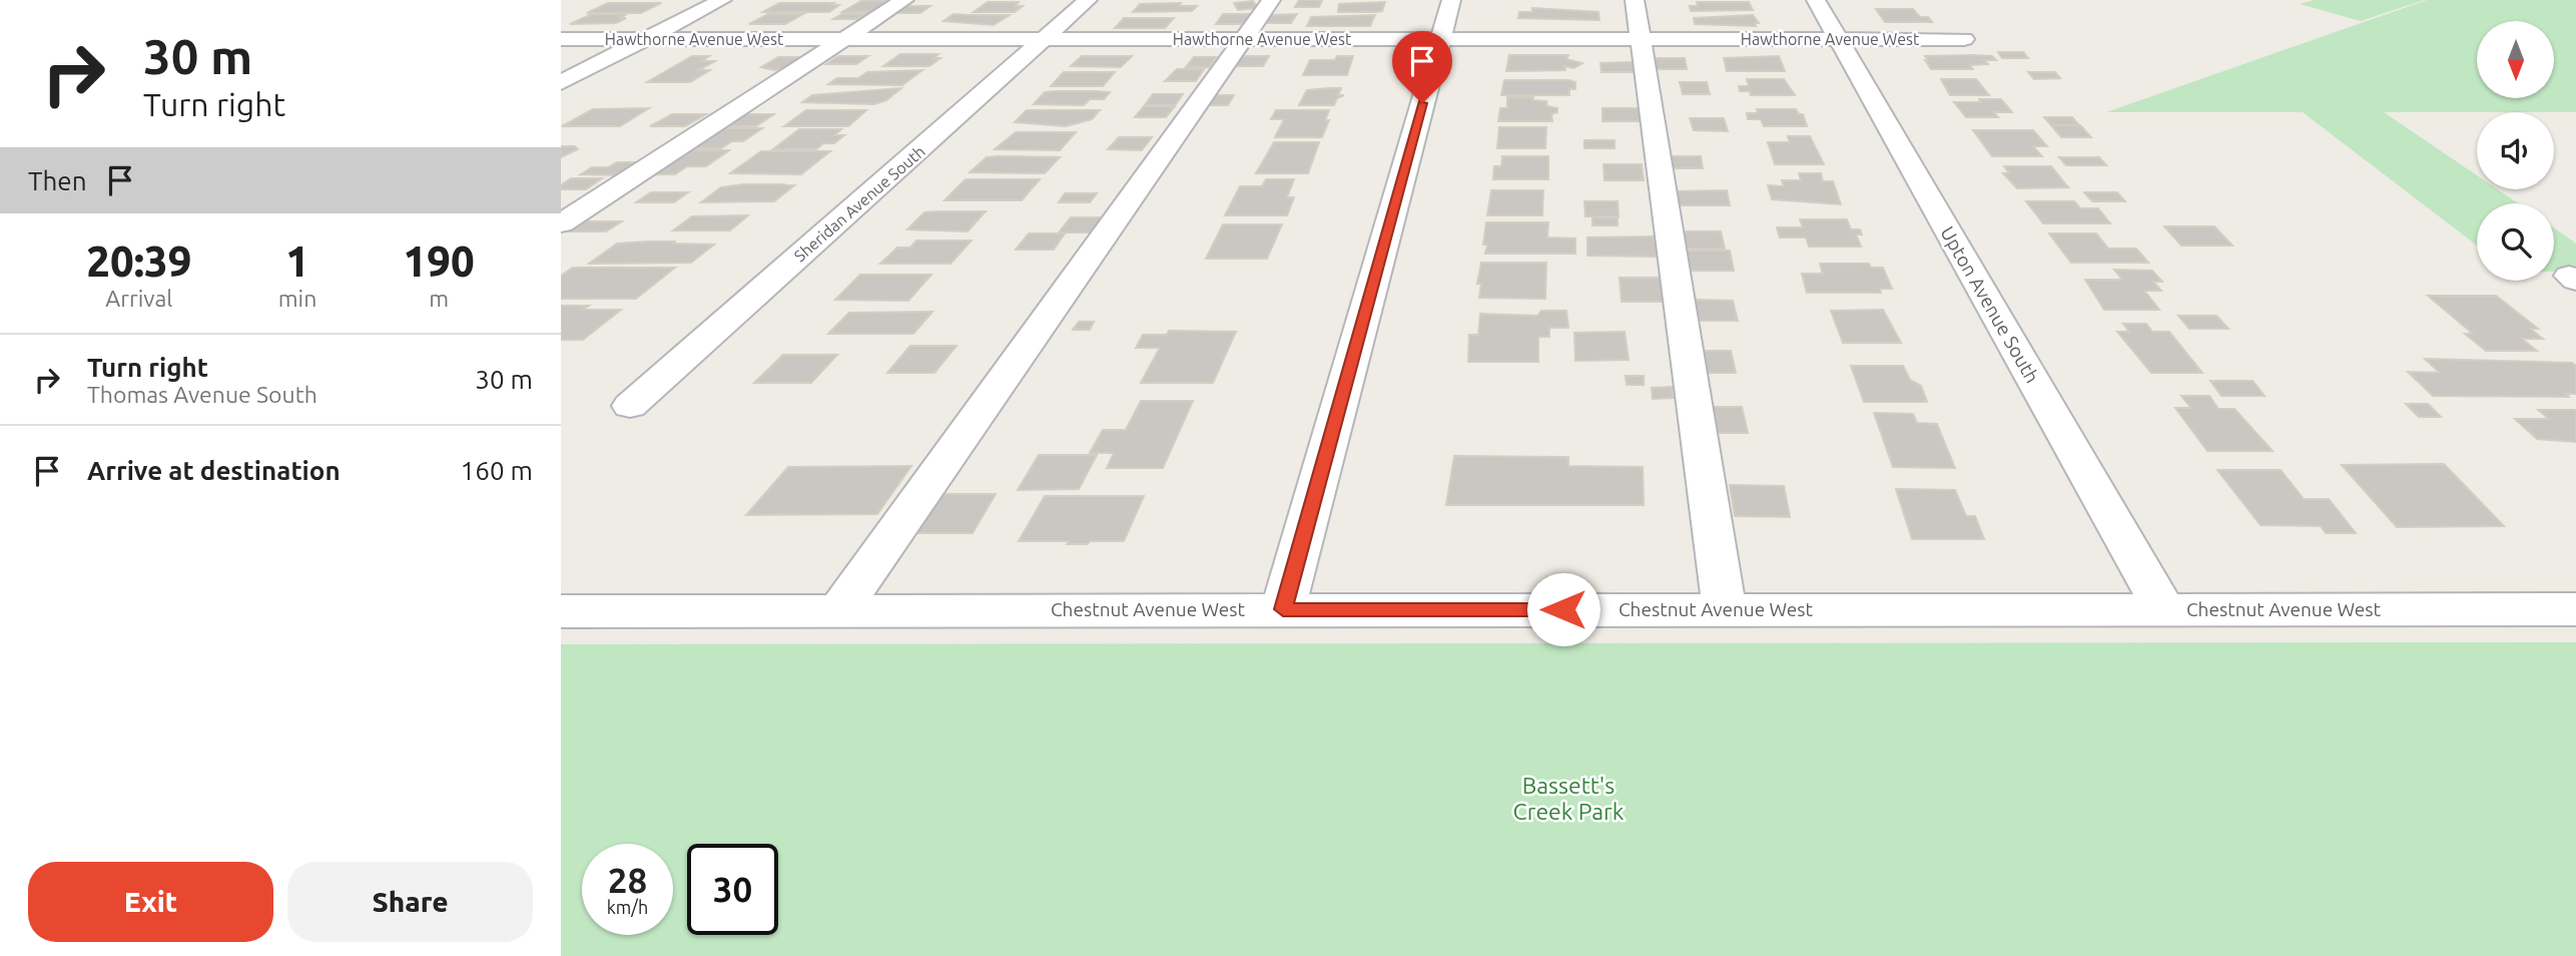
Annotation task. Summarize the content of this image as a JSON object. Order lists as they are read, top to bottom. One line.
{"streets":{"street":["Hawthorne Avenue West","Sheridan Avenue South","Upton Avenue South","Chestnut Avenue West"]},"crossings":[["Hawthorne Avenue West","Sheridan Avenue South"],["Hawthorne Avenue West","Upton Avenue South"],["Upton Avenue South","Chestnut Avenue West"]],"parks":["Bassett's Creek Park"],"north":"bottom","page":{"turn":["30 m","Turn right"],"then":"Then","eta":["20:39","Arrival","1","min","190","m"],"list":[{"name":"Turn right","note":"Thomas Avenue South","value":"30 m"},{"name":"Arrive at destination","value":"160 m"}],"speed":"28 km/h","limit":"30","buttons":["Exit","Share"]}}
